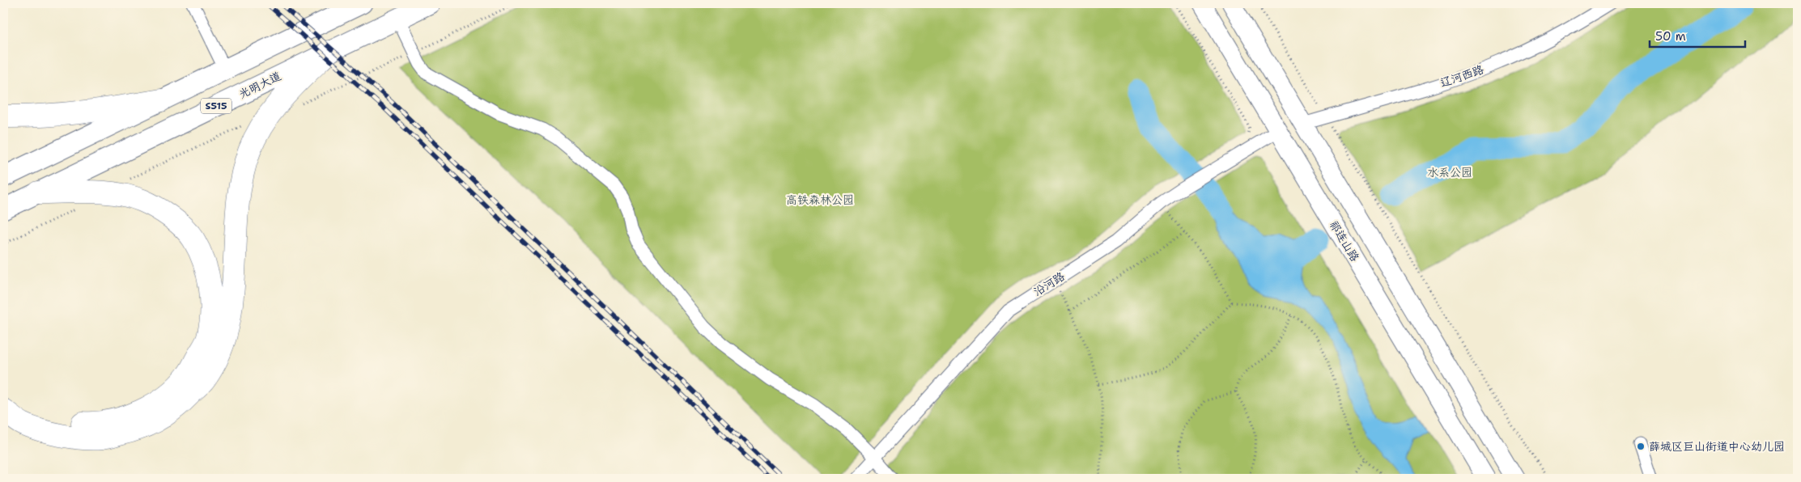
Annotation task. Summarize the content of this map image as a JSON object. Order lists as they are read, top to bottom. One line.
{"streets":{"main road":["光明大道","S515","祁连山路"],"street":["辽河西路","沿河路"]},"crossings":[["祁连山路","沿河路"]],"parks":["水系公园","高铁森林公园"],"places":["薛城区巨山街道中心幼儿园"],"scale_bar":"50 m"}
